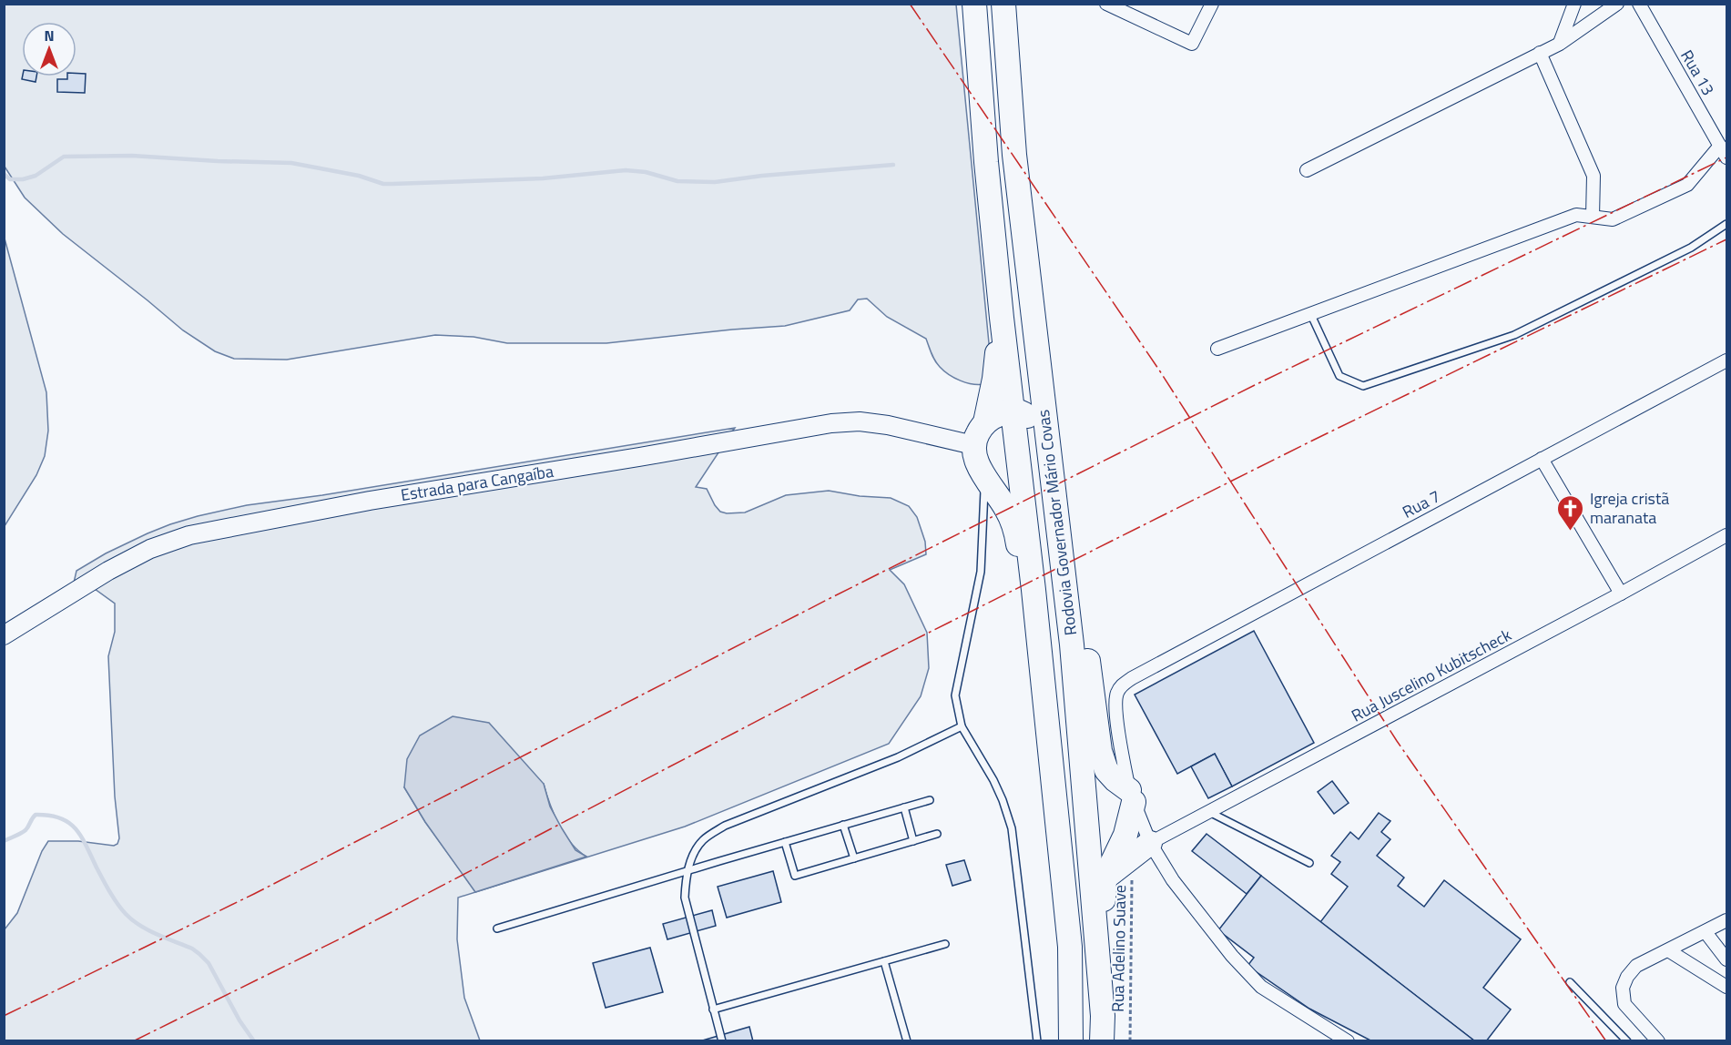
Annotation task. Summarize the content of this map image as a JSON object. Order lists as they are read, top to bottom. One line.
{"streets":{"highway":["Rodovia Governador Mário Covas"],"street":["Rua 13","Estrada para Cangaíba","Rua 7","Rua Juscelino Kubitscheck"],"path":["Rua Adelino Suave"]},"crossings":[["Rua Juscelino Kubitscheck","Rua Adelino Suave"]],"places":{"church":["Igreja cristã maranata"]},"north":"top"}
